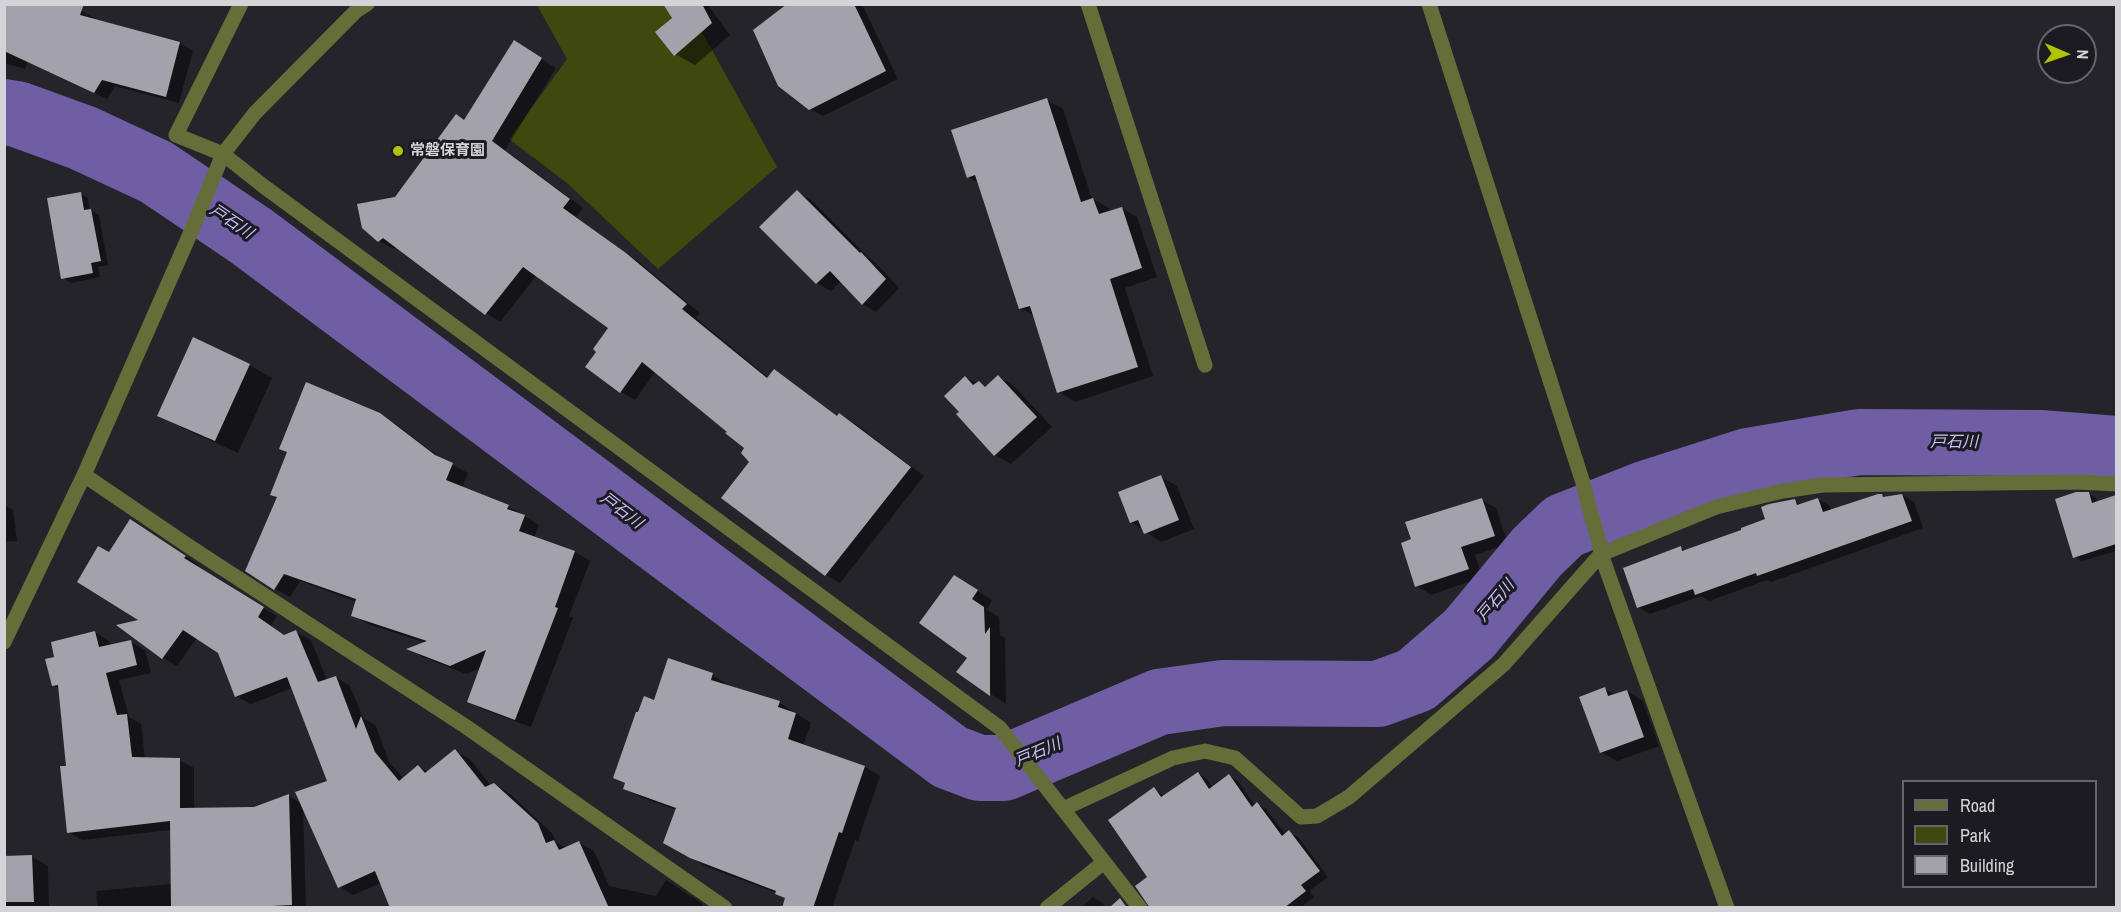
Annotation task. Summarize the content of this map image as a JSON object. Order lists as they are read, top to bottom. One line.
{"water":["戸石川"],"places":["常磐保育園"],"legend":["Road","Park","Building"],"north":"right"}
